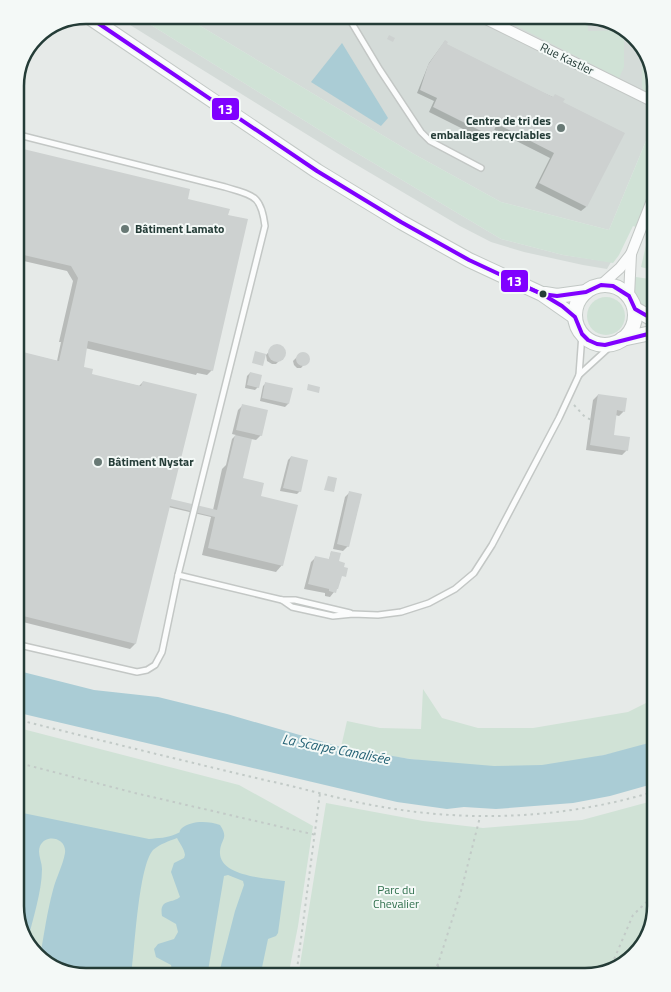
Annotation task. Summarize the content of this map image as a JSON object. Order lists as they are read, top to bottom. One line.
{"streets":{"street":["Rue Kastler"]},"water":["La Scarpe Canalisée"],"parks":["Parc du Chevalier"],"places":["Centre de tri des emballages recyclables","Bâtiment Lamato","Bâtiment Nystar"],"lines":["transit line 13"]}
